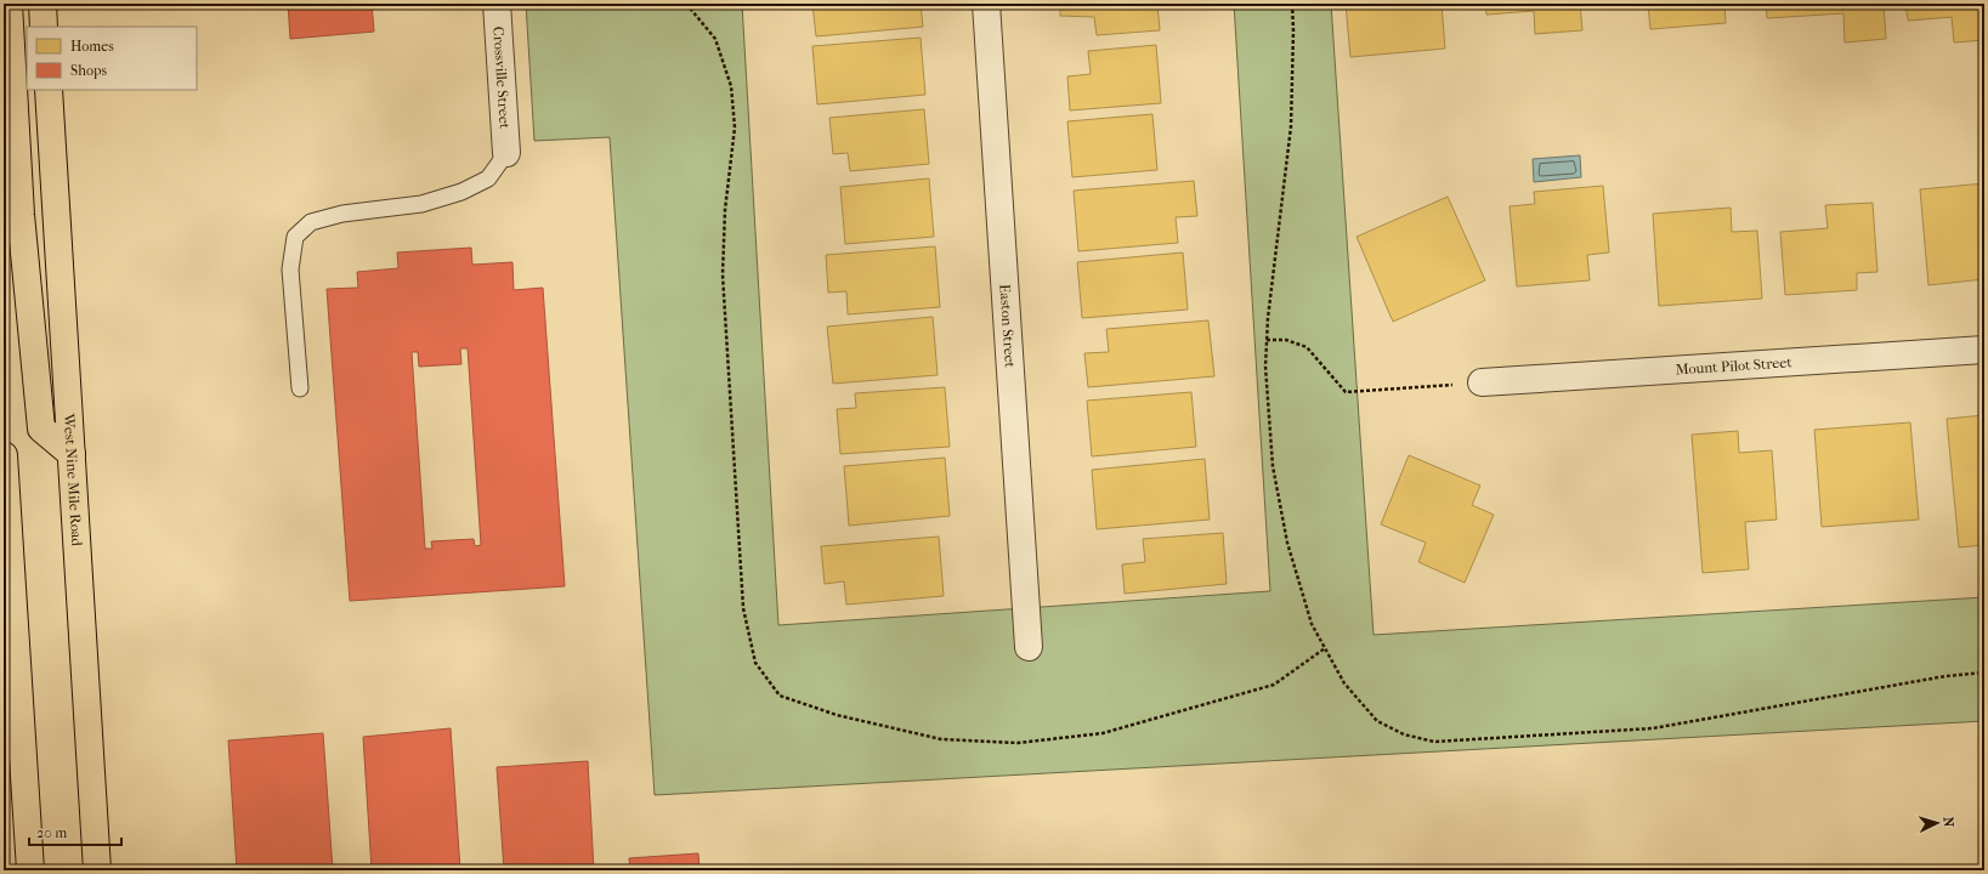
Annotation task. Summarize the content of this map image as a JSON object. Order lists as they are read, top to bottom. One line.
{"streets":{"main road":["West Nine Mile Road"],"street":["Crossville Street","Easton Street","Mount Pilot Street"]},"legend":["Homes","Shops"],"scale_bar":"20 m","north":"right"}
